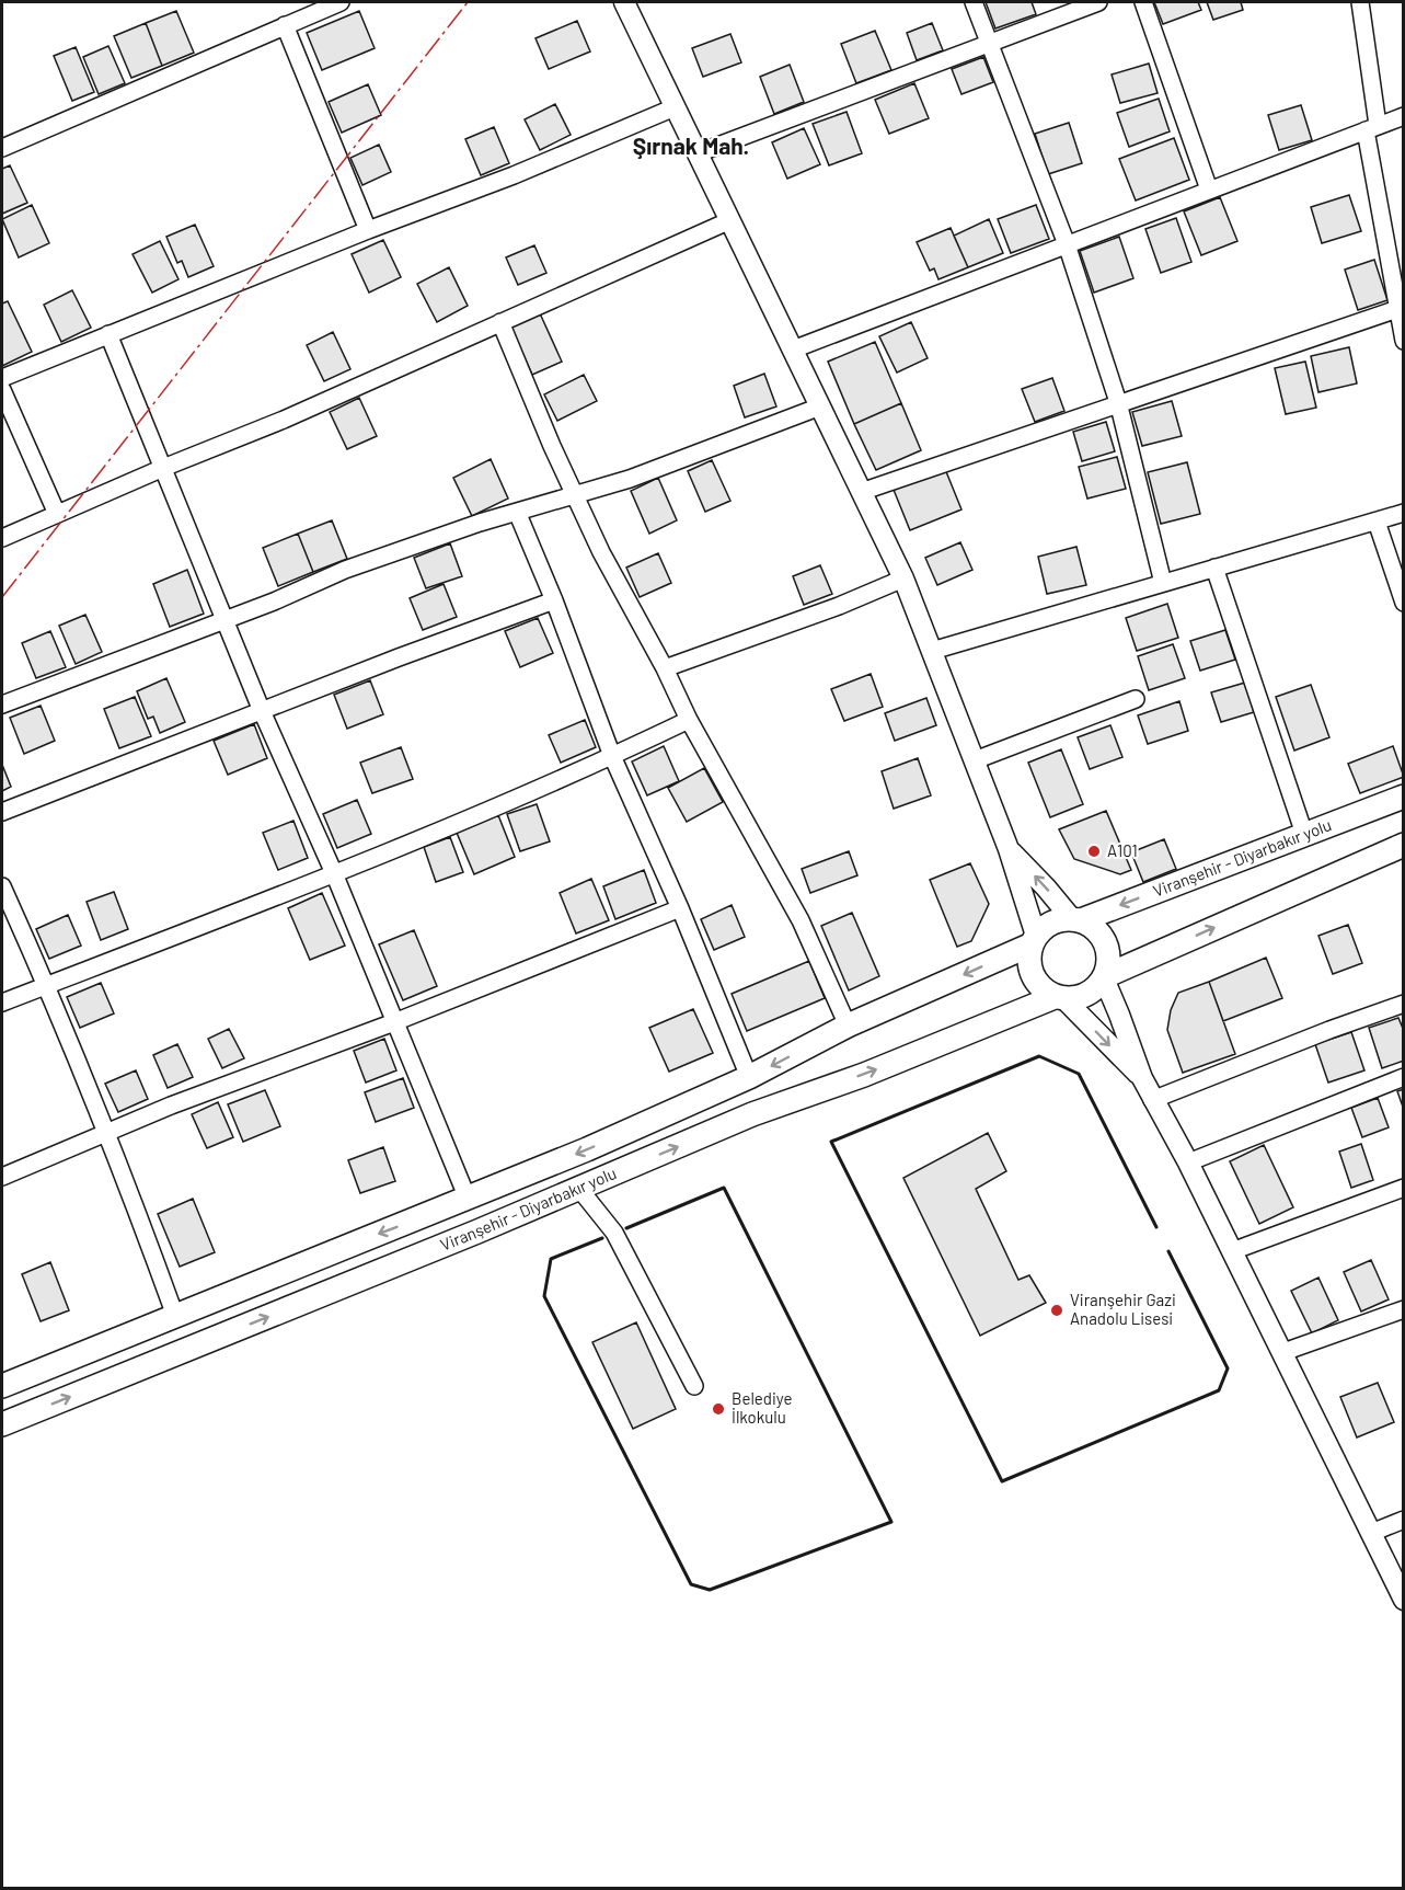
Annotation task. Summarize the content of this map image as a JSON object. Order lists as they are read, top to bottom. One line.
{"streets":{"main road":["Viranşehir - Diyarbakır yolu"]},"districts":["Şırnak Mah."],"places":["A101","Viranşehir Gazi Anadolu Lisesi","Belediye İlkokulu"]}
